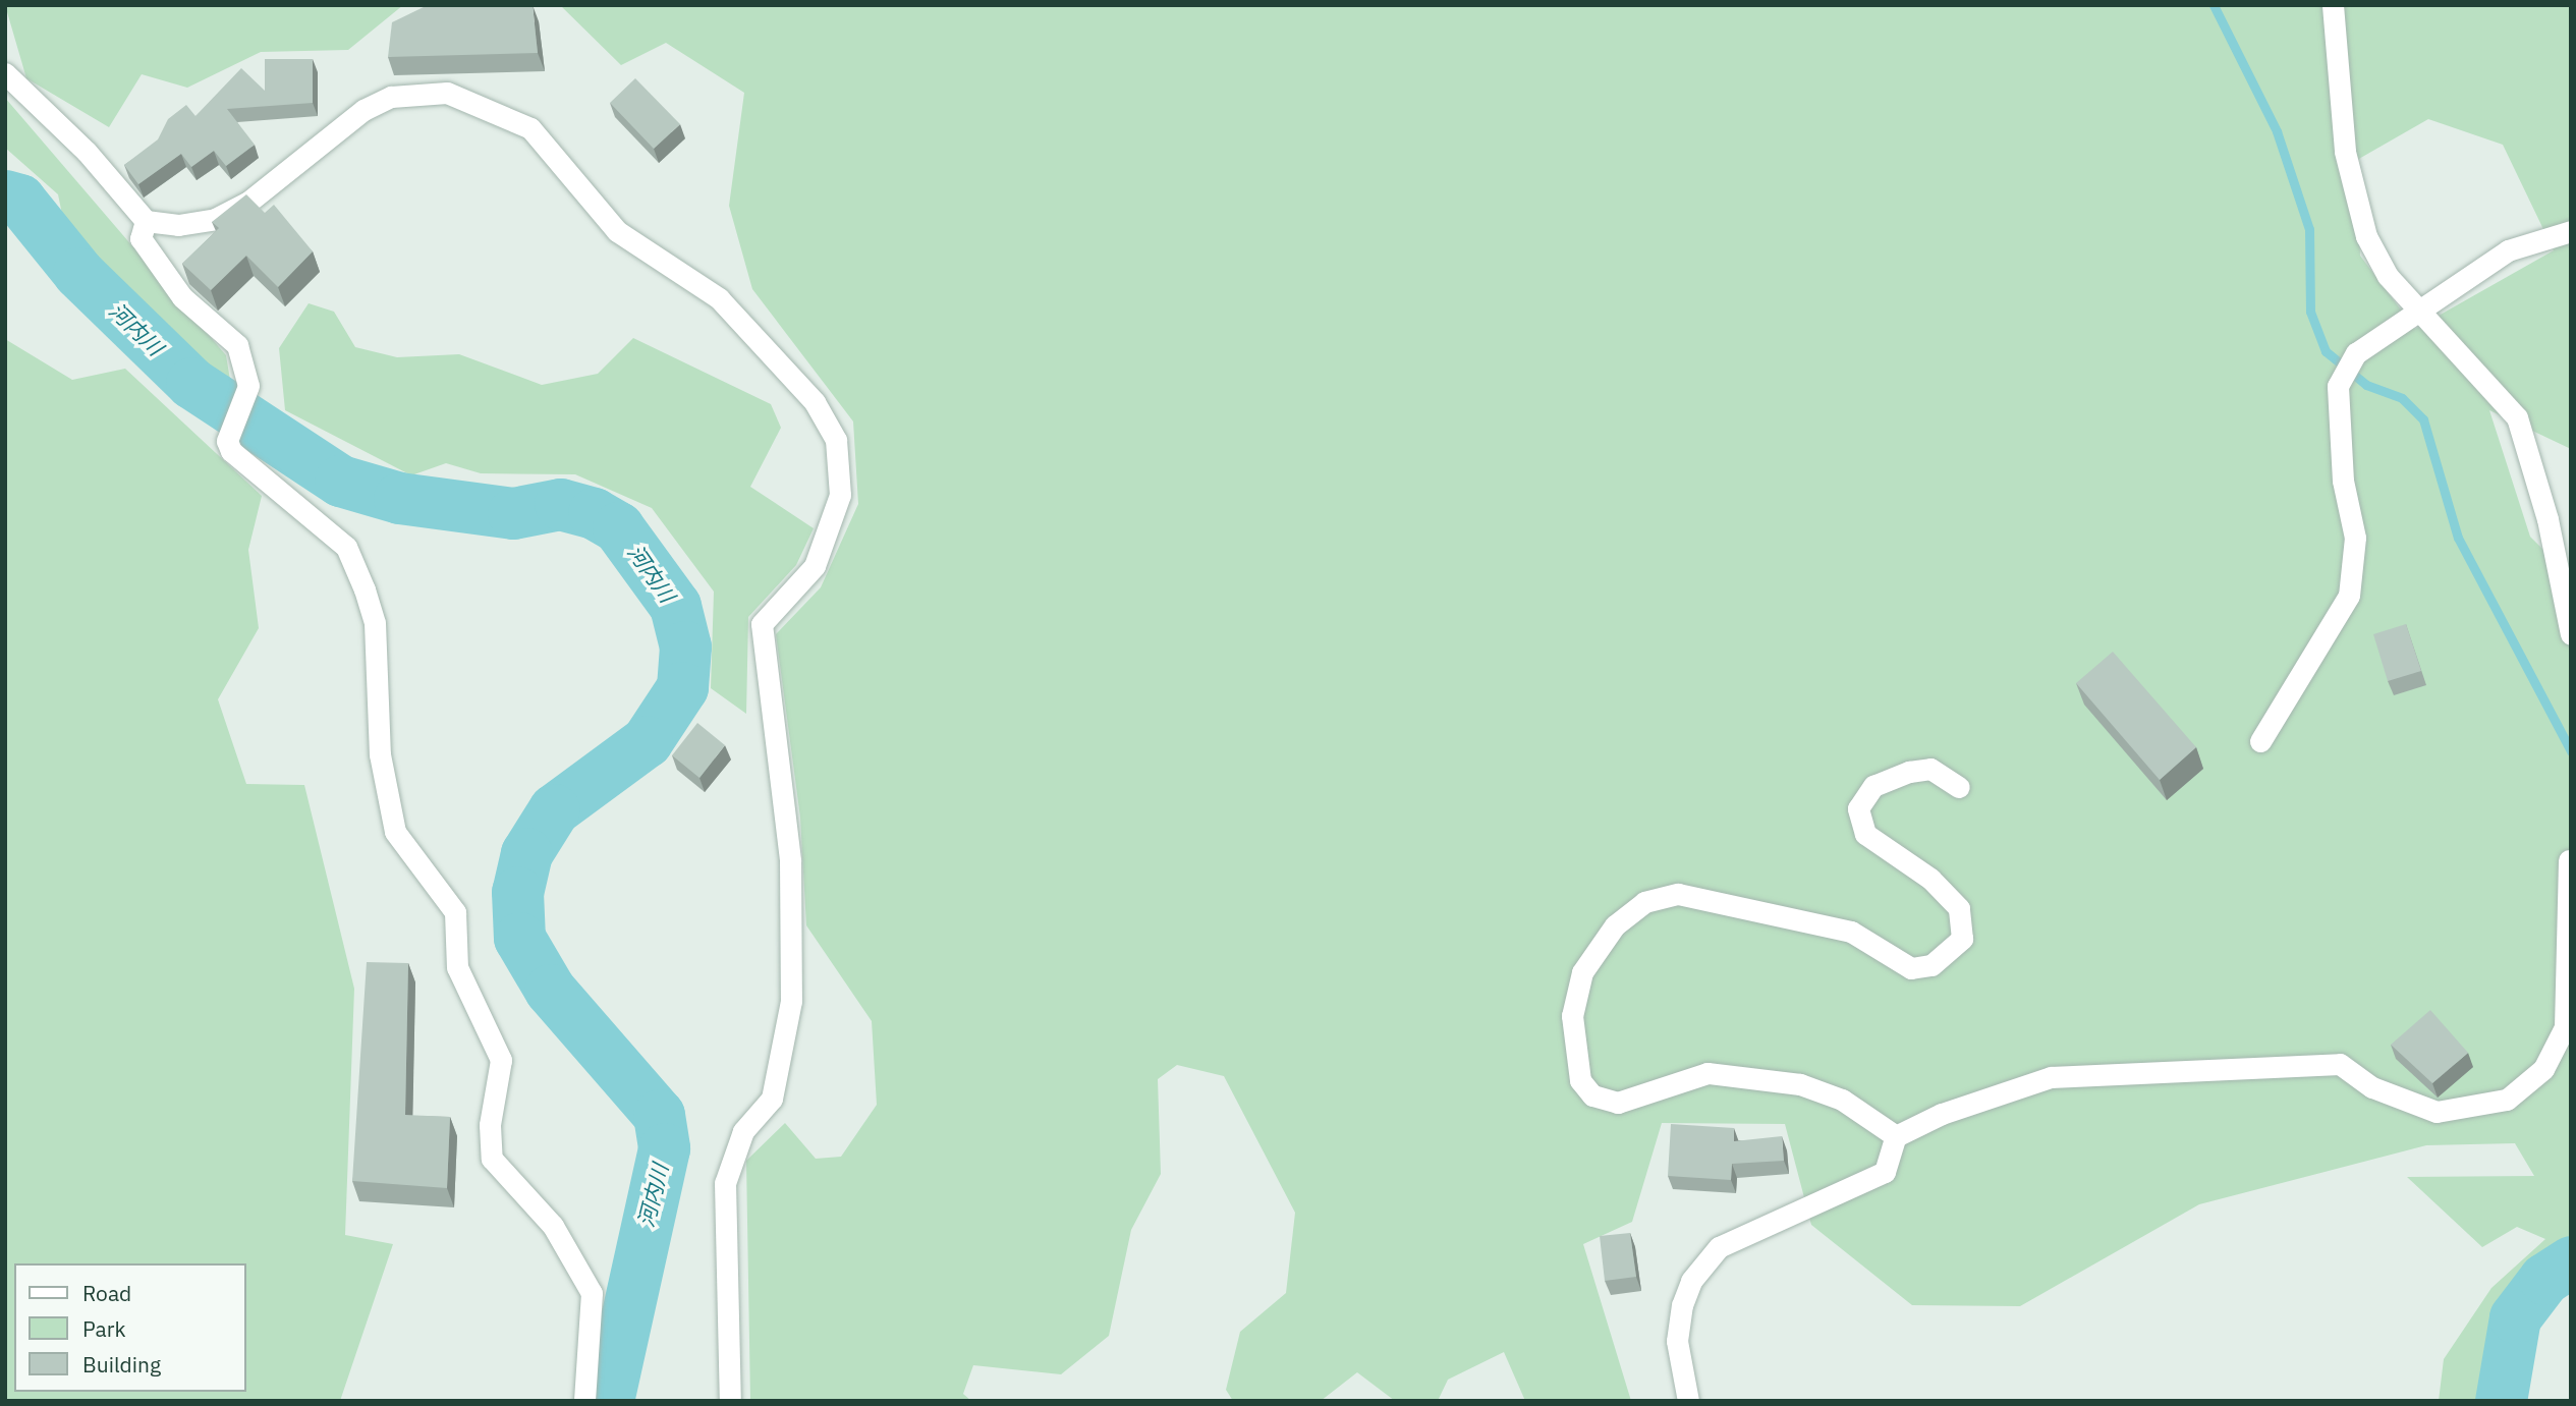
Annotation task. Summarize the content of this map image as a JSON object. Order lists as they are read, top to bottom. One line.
{"water":["河内川"],"legend":["Road","Park","Building"]}
